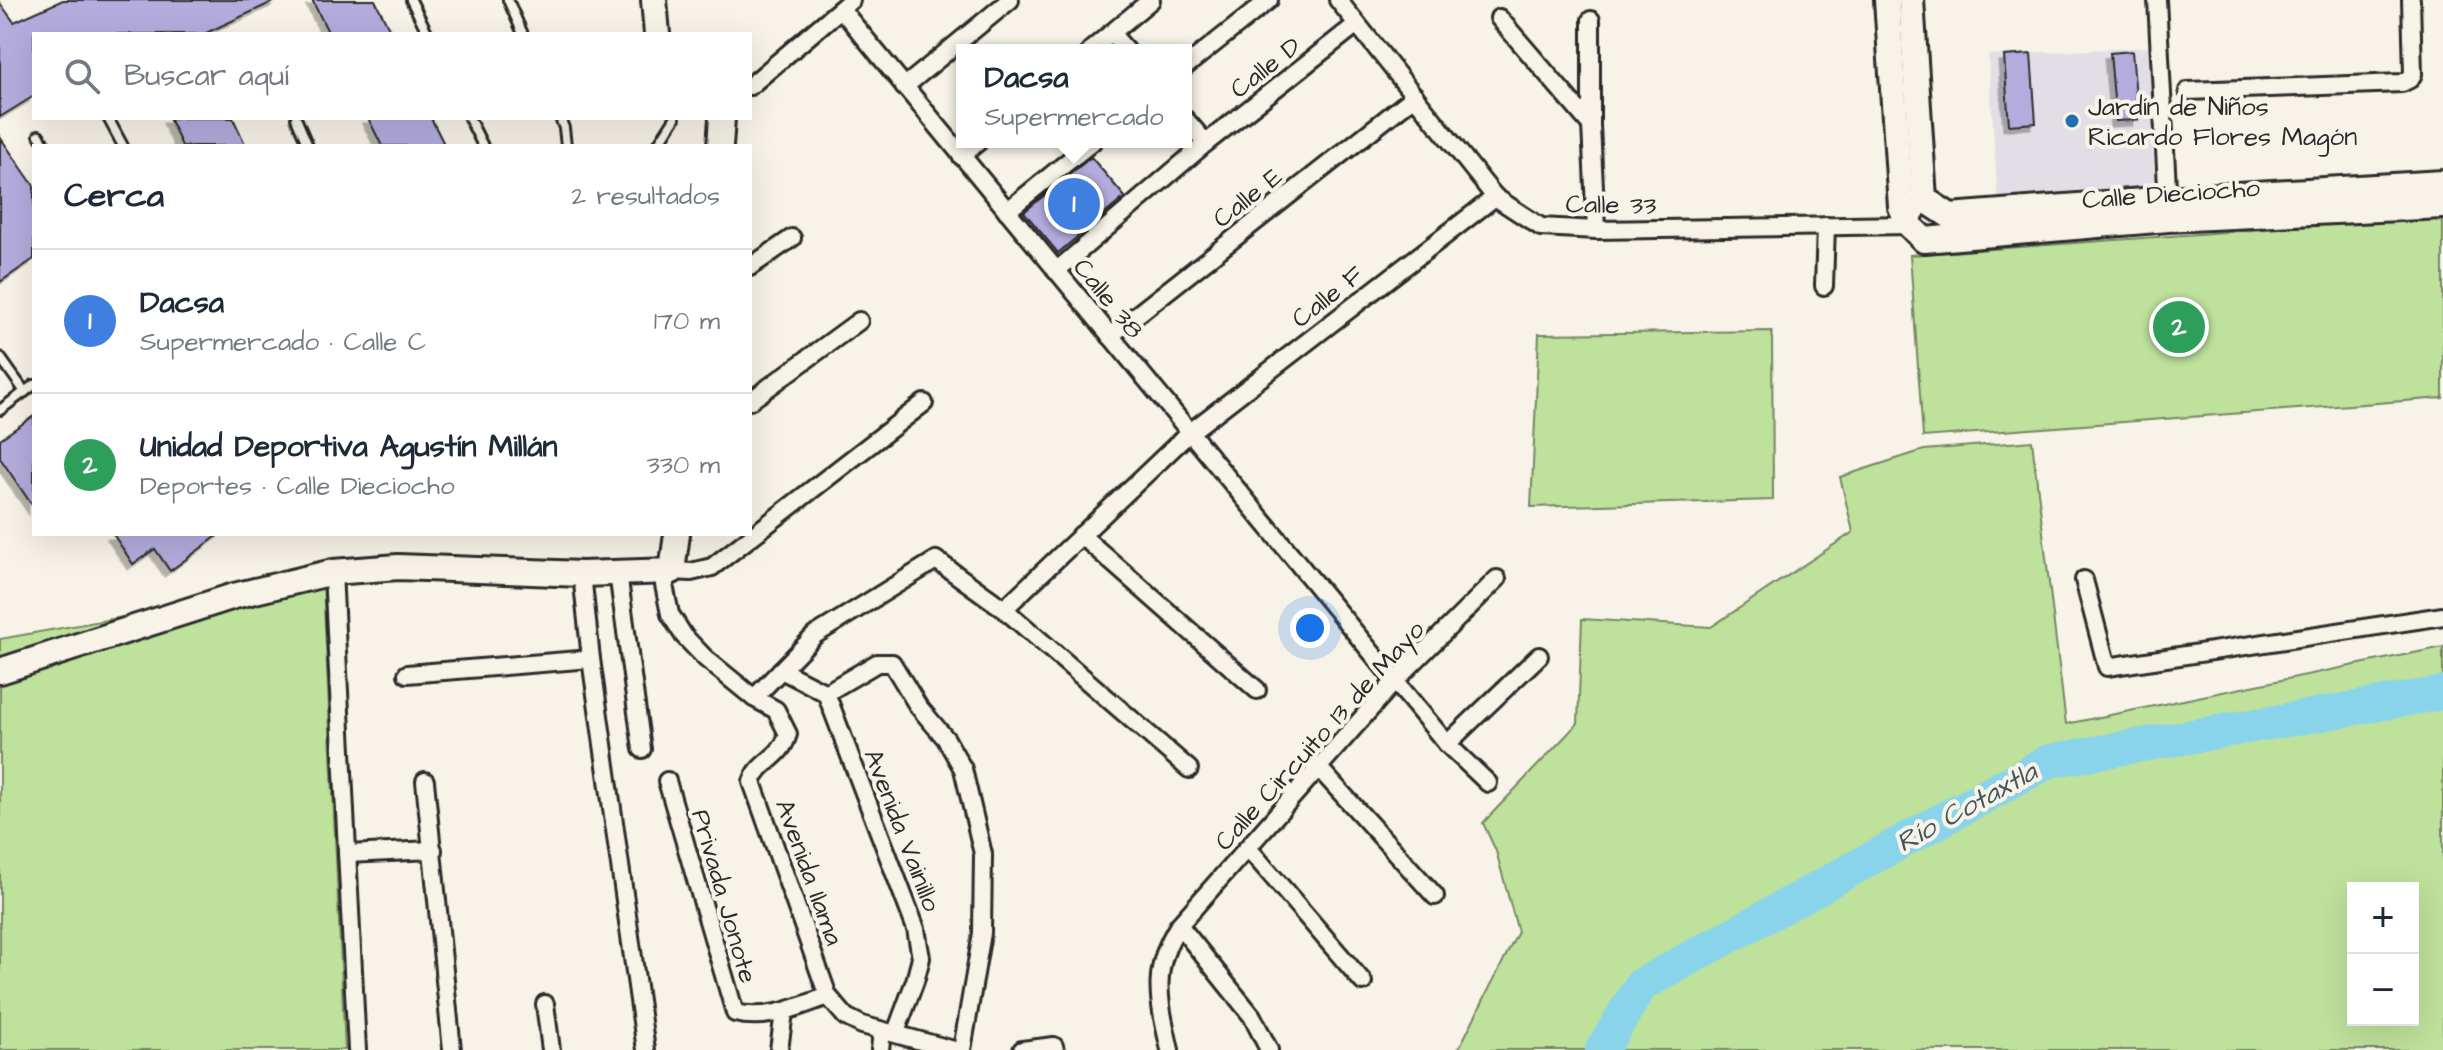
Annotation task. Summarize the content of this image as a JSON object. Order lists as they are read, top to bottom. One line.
{"streets":{"street":["Calle D","Calle Dieciocho","Calle E","Calle 33","Calle F","Calle 38","Calle Circuito 13 de Mayo","Avenida Vainillo","Avenida Ilama","Privada Jonote"]},"crossings":[["Calle D","Calle 33"],["Calle D","Calle 38"],["Calle Dieciocho","Calle 33"],["Calle E","Calle 33"],["Calle E","Calle 38"],["Calle 33","Calle F"],["Calle F","Calle 38"],["Calle 38","Calle Circuito 13 de Mayo"]],"water":["Río Cotaxtla"],"places":["Jardín de Niños Ricardo Flores Magón"],"page":{"search":"Buscar aquí","popup":["Dacsa","Supermercado"],"heading":["Cerca","2 resultados"],"pins":["1","2"],"list":[{"mark":"1","name":"Dacsa","note":"Supermercado · Calle C","value":"170 m"},{"mark":"2","name":"Unidad Deportiva Agustín Millán","note":"Deportes · Calle Dieciocho","value":"330 m"}],"map_buttons":["+","−"]}}
